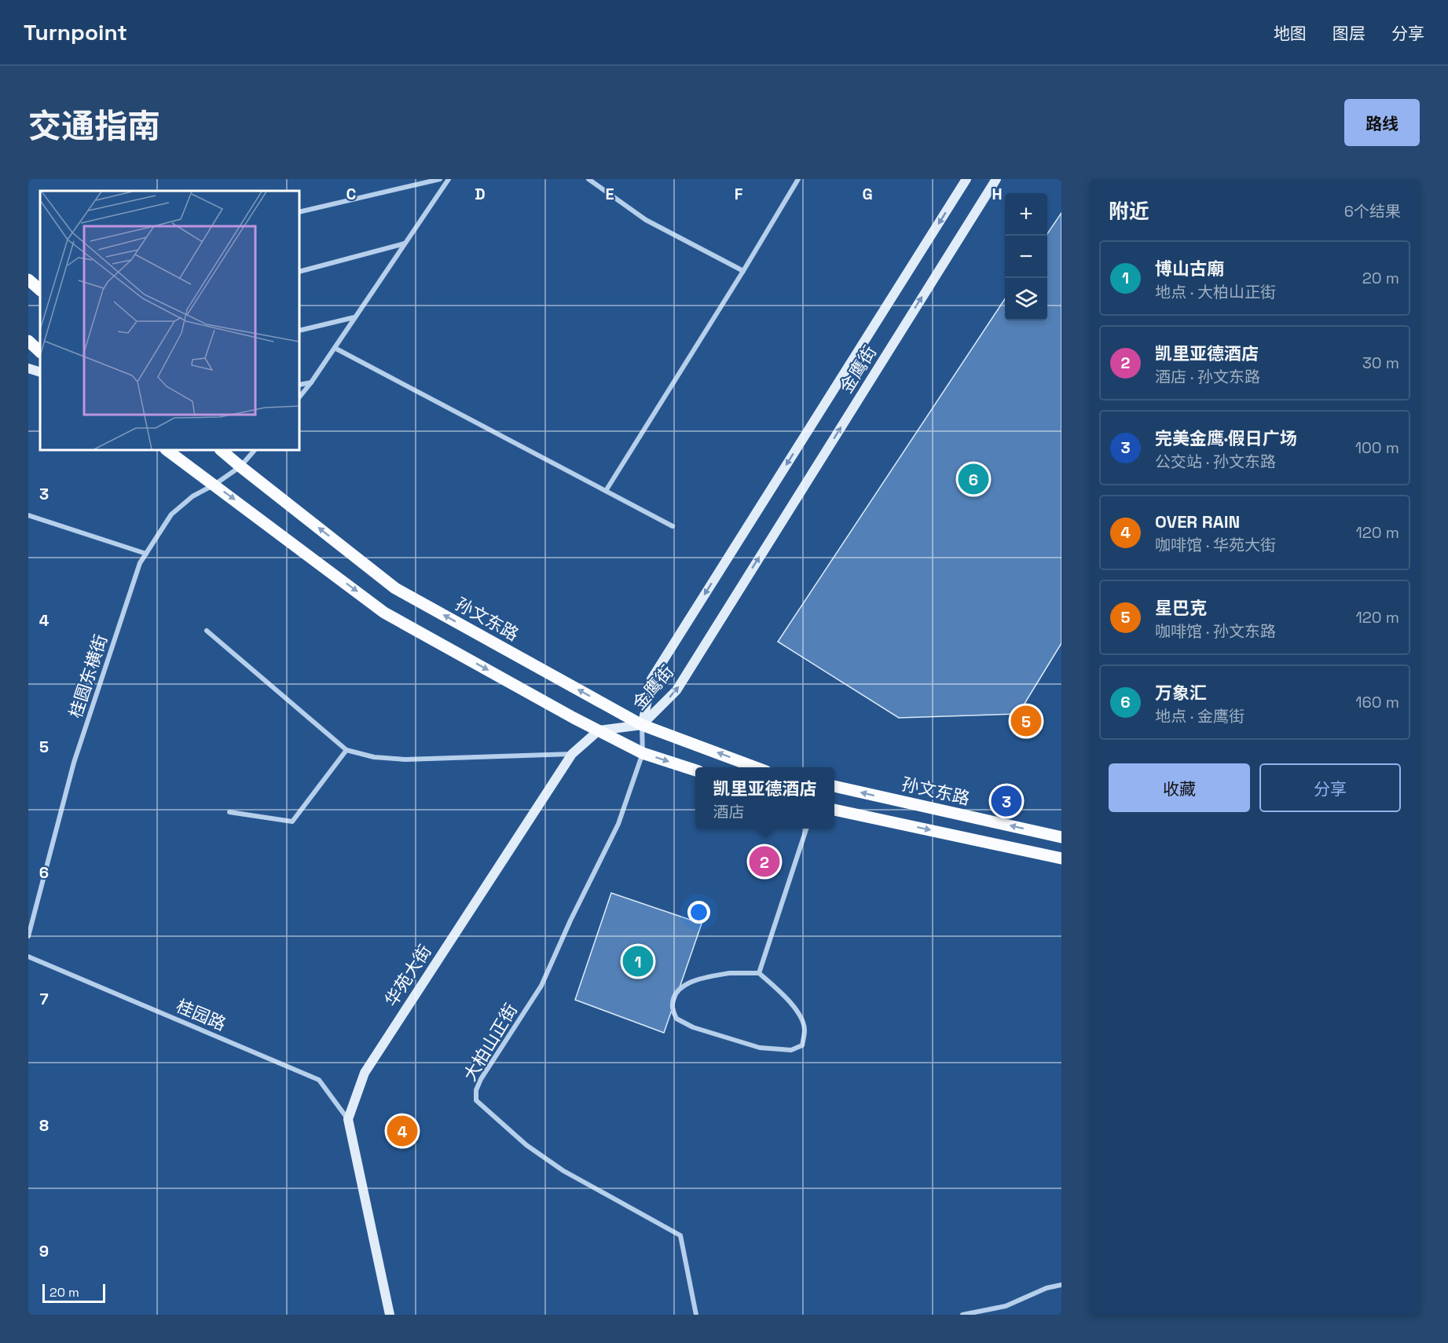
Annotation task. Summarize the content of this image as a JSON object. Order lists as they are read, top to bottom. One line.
{"streets":{"main road":["孙文东路"],"street":["金鹰街","桂圆东横街","华苑大街","桂园路","大柏山正街"]},"crossings":[["金鹰街","孙文东路"],["孙文东路","桂圆东横街"],["华苑大街","桂园路"]],"scale_bar":"20 m","page":{"header":"Turnpoint","nav":["地图","图层","分享"],"title":"交通指南","buttons":["路线",["收藏","分享"]],"heading":["附近","6个结果"],"map_buttons":["+","−"],"list":[{"mark":"1","name":"博山古廟","note":"地点 · 大柏山正街","value":"20 m"},{"mark":"2","name":"凯里亚德酒店","note":"酒店 · 孙文东路","value":"30 m"},{"mark":"3","name":"完美金鹰·假日广场","note":"公交站 · 孙文东路","value":"100 m"},{"mark":"4","name":"OVER RAIN","note":"咖啡馆 · 华苑大街","value":"120 m"},{"mark":"5","name":"星巴克","note":"咖啡馆 · 孙文东路","value":"120 m"},{"mark":"6","name":"万象汇","note":"地点 · 金鹰街","value":"160 m"}],"pins":["6","5","3","2","1","4"],"popup":["凯里亚德酒店","酒店"],"scale":"20 m"},"grid":{"columns":["C","D","E","F","G","H"],"rows":["3","4","5","6","7","8","9"]}}
